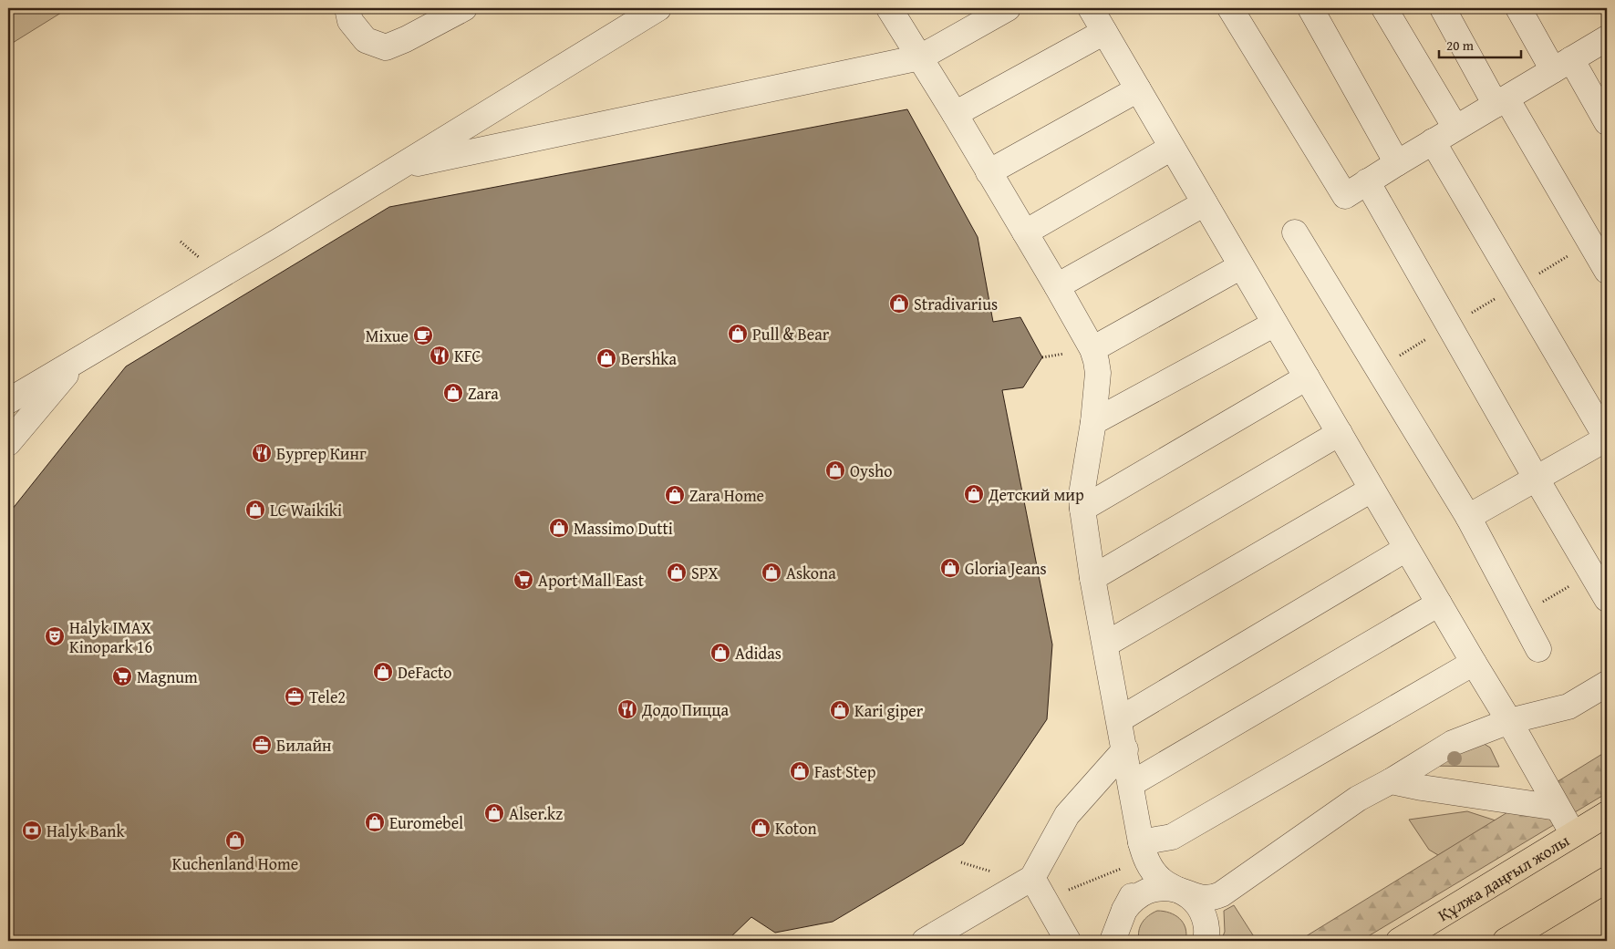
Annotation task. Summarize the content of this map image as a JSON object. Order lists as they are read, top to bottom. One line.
{"streets":{"main road":["Құлжа даңғыл жолы"]},"places":{"shop":["Stradivarius","Pull & Bear","Bershka","Zara","Oysho","Детский мир","Zara Home","LC Waikiki","Massimo Dutti","Gloria Jeans","SPX","Askona","Adidas","DeFacto","Kari giper","Fast Step","Alser.kz","Euromebel","Koton","Kuchenland Home"],"cafe":["Mixue"],"restaurant":["KFC","Бургер Кинг","Додо Пицца"],"supermarket":["Aport Mall East","Magnum"],"theatre":["Halyk IMAX Kinopark 16"],"office":["Tele2","Билайн"],"bank":["Halyk Bank"]},"scale_bar":"20 m"}
